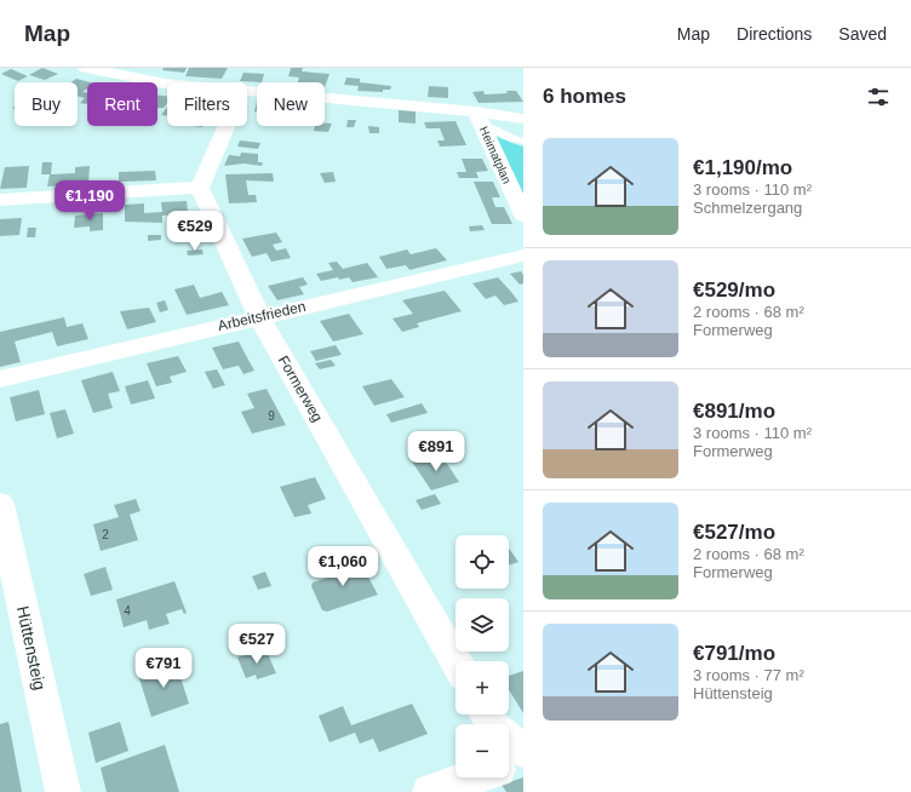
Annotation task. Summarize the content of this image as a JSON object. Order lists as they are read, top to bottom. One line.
{"streets":{"street":["Heimatplan","Arbeitsfrieden","Formerweg","Hüttensteig"]},"crossings":[["Arbeitsfrieden","Formerweg"]],"house_numbers":["9","2","4"],"page":{"header":"Map","nav":["Map","Directions","Saved"],"heading":"6 homes","chip":["Buy","Rent","Filters","New"],"list":[{"name":"€1,190/mo","note":"3 rooms · 110 m² · Schmelzergang"},{"name":"€529/mo","note":"2 rooms · 68 m² · Formerweg"},{"name":"€891/mo","note":"3 rooms · 110 m² · Formerweg"},{"name":"€527/mo","note":"2 rooms · 68 m² · Formerweg"},{"name":"€791/mo","note":"3 rooms · 77 m² · Hüttensteig"}],"price":["€1,190","€529","€891","€1,060","€527","€791"],"map_buttons":["+","−"]}}
